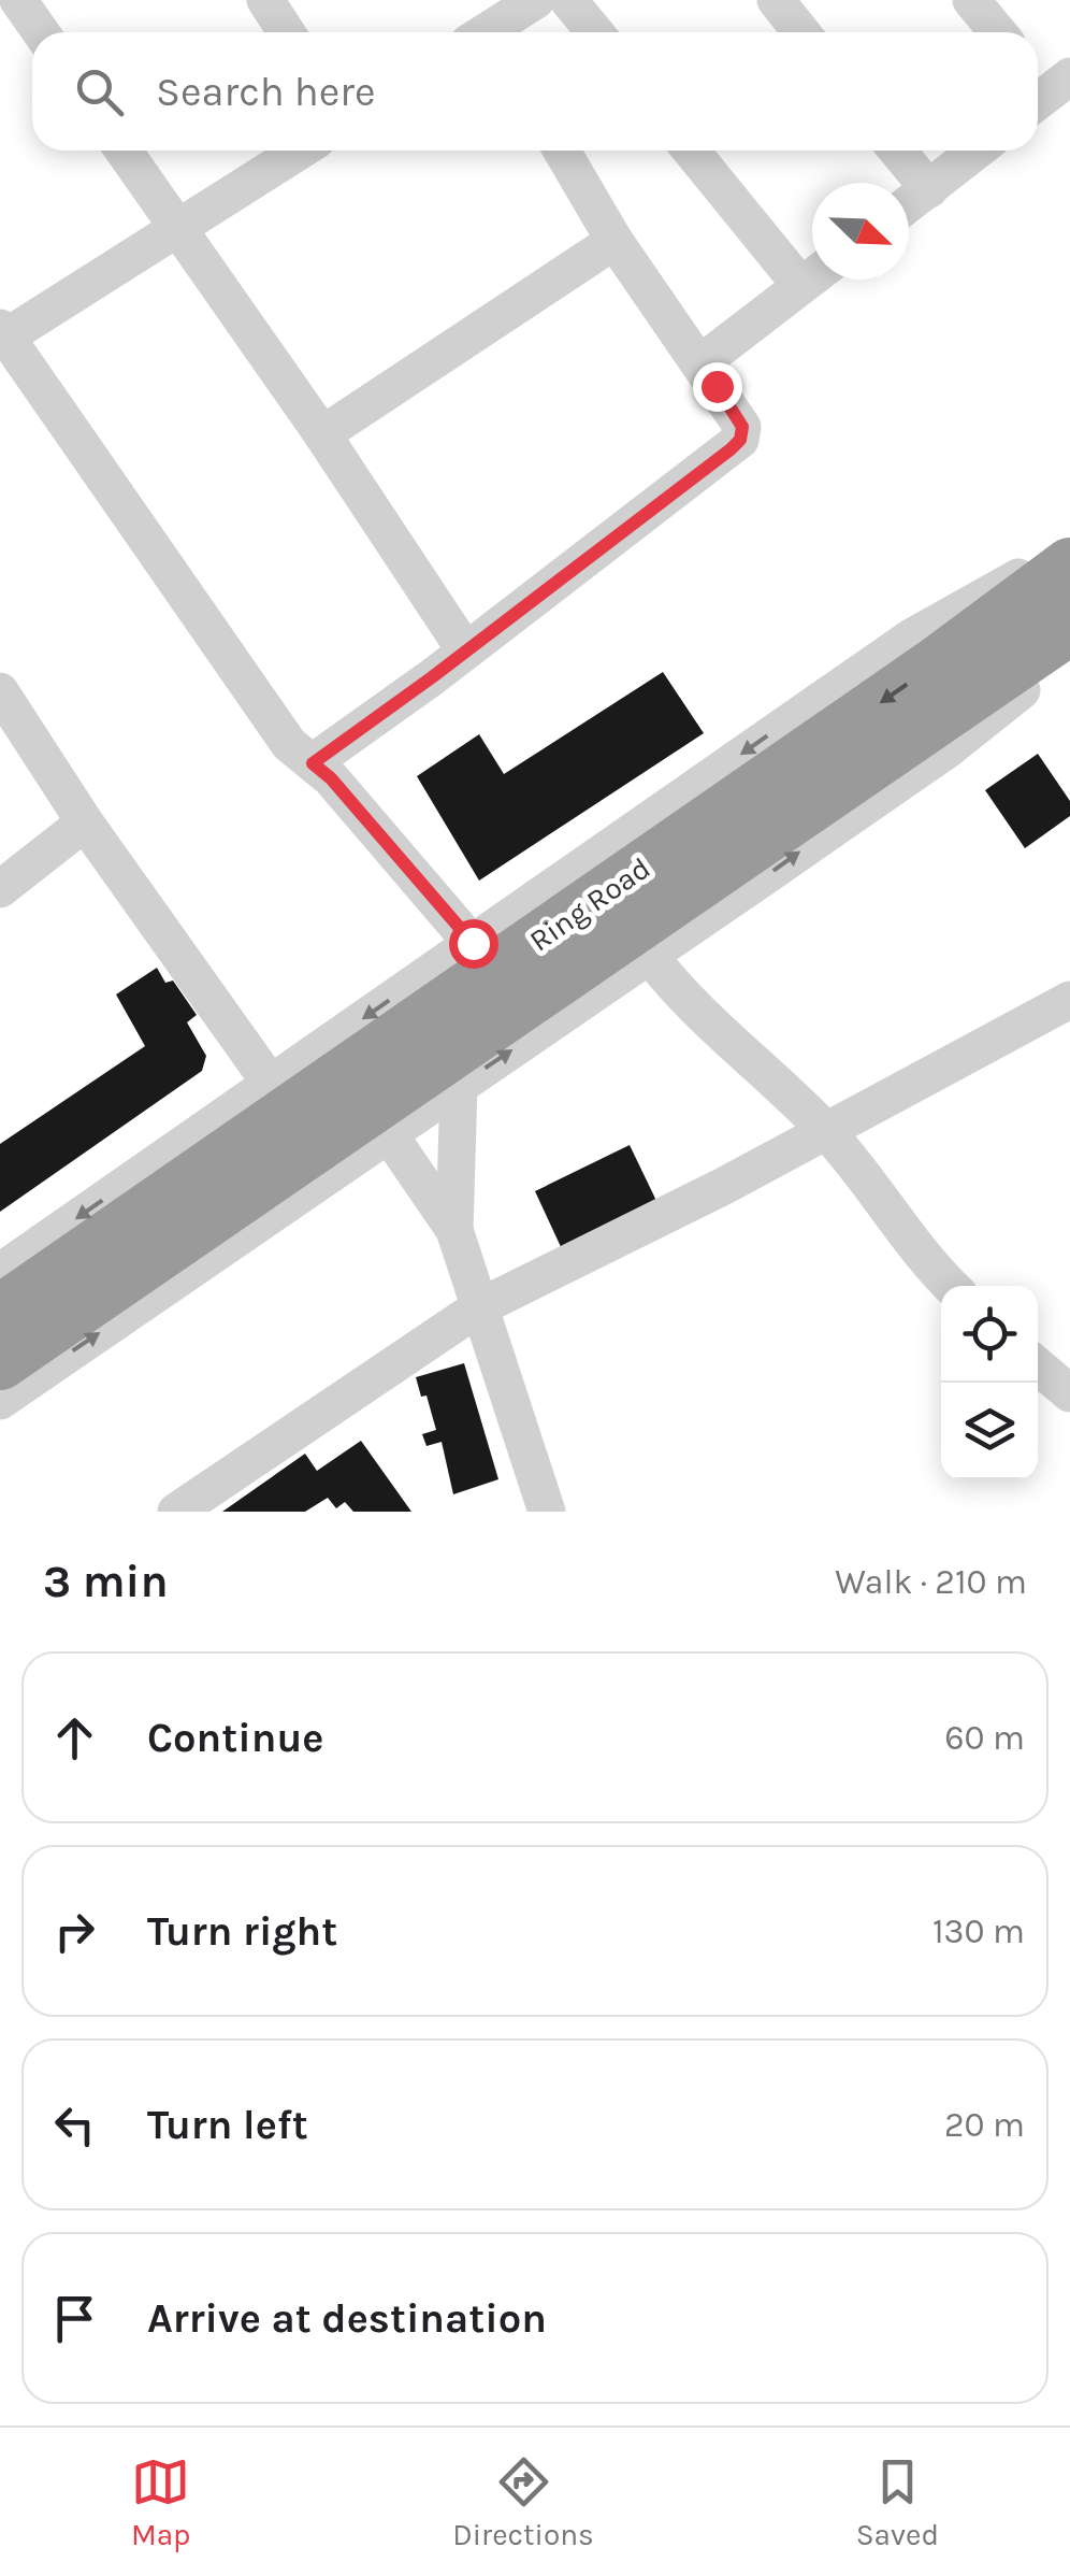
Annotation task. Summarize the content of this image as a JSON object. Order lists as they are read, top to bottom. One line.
{"streets":{"highway":["Ring Road"]},"north":"bottom right","page":{"search":"Search here","heading":["3 min","Walk · 210 m"],"list":[["Continue","60 m"],["Turn right","130 m"],["Turn left","20 m"],"Arrive at destination"],"nav":["Map","Directions","Saved"]}}
